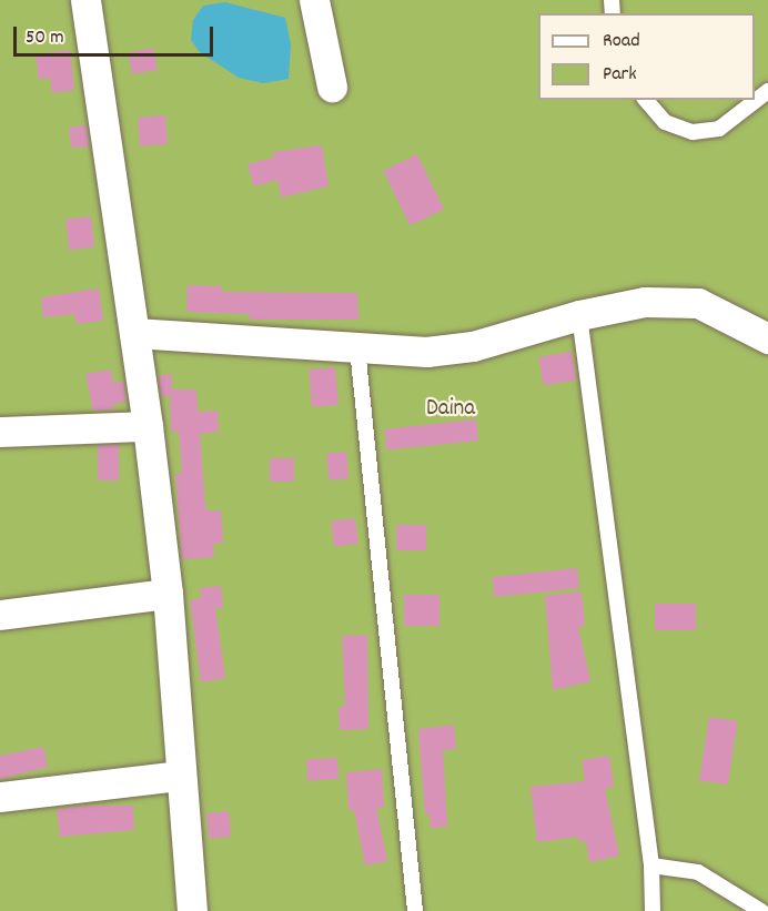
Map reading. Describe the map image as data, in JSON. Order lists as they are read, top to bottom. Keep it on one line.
{"parks":["Daina"],"legend":["Road","Park"],"scale_bar":"50 m"}
